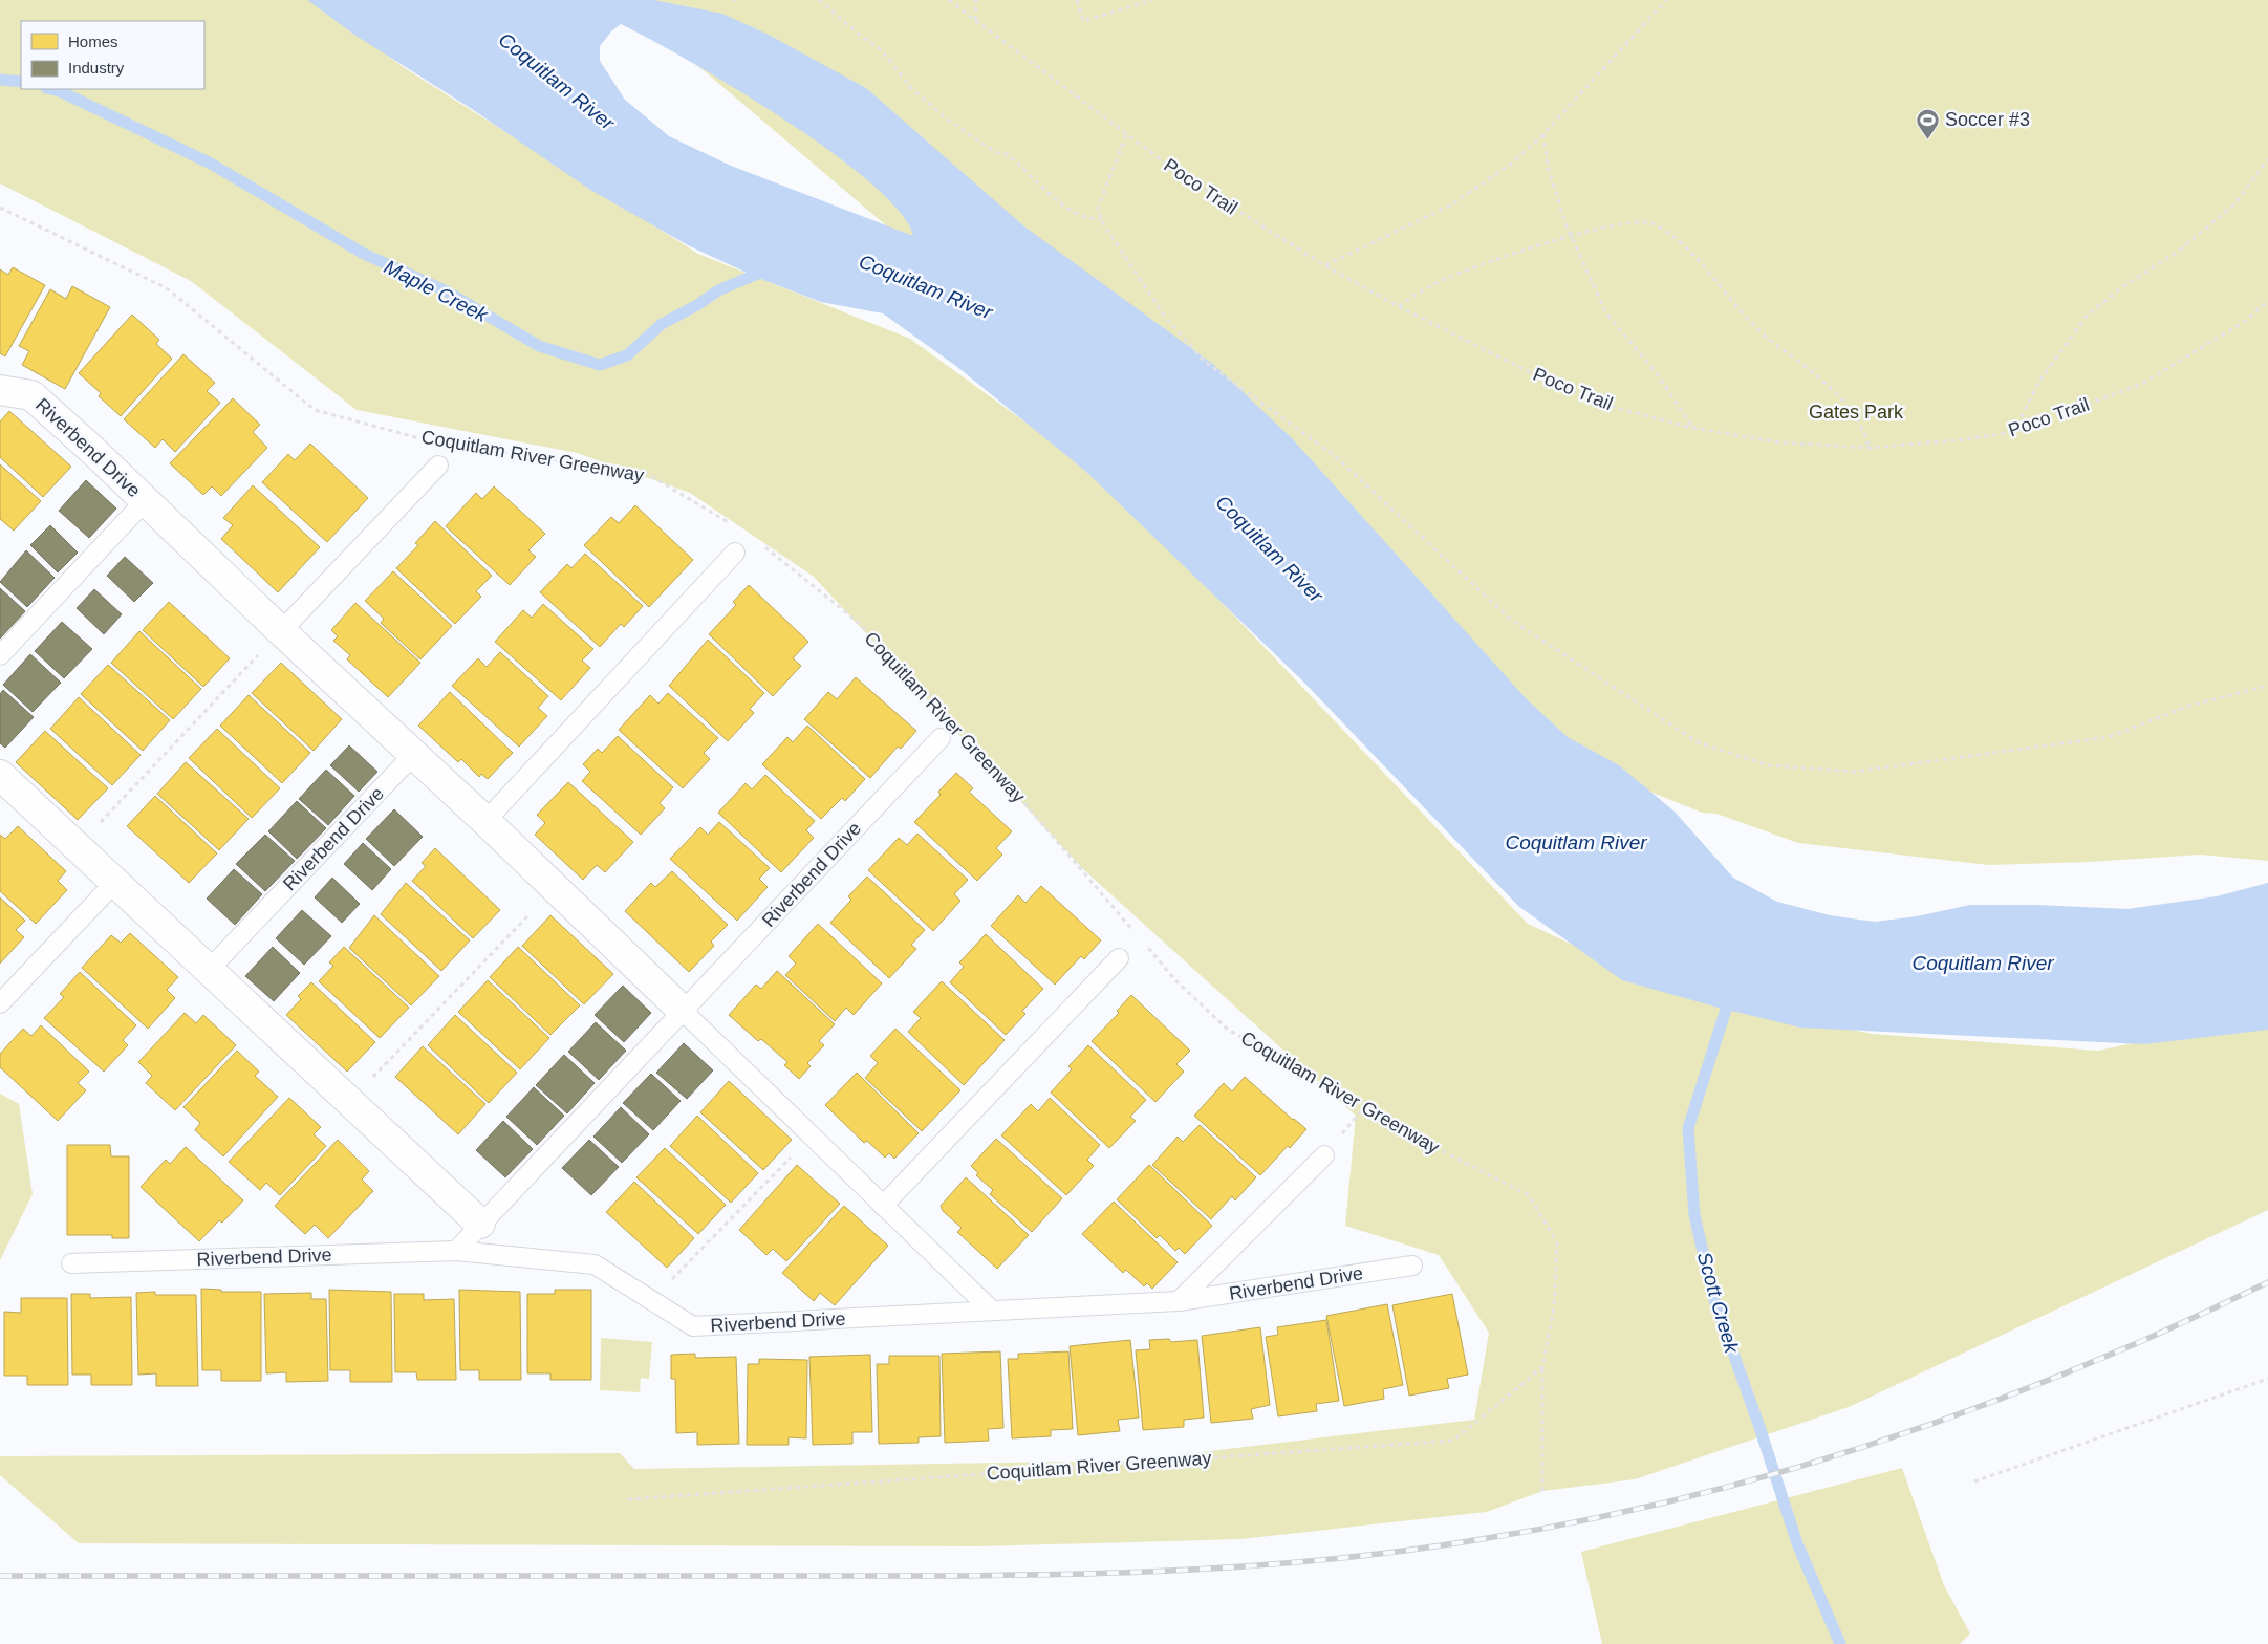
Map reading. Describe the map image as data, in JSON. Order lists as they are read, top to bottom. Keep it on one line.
{"streets":{"street":["Riverbend Drive"],"path":["Poco Trail","Coquitlam River Greenway"]},"water":["Coquitlam River","Maple Creek","Scott Creek"],"parks":["Gates Park"],"places":{"sports":["Soccer #3"]},"legend":["Homes","Industry"]}
